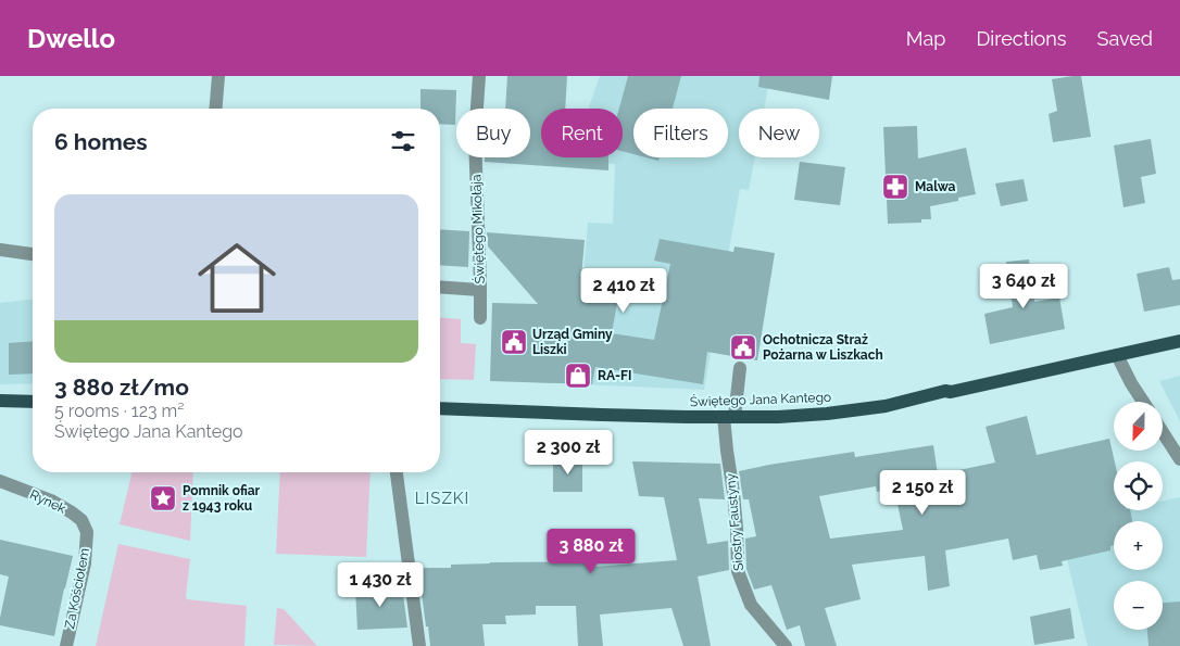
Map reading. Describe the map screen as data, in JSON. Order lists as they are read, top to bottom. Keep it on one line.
{"streets":{"main road":["Świętego Jana Kantego"],"street":["Świętego Mikołaja","Rynek","Siostry Faustyny","Za Kościołem"]},"crossings":[["Świętego Jana Kantego","Siostry Faustyny"],["Rynek","Za Kościołem"]],"districts":["LISZKI"],"places":{"pharmacy":["Malwa"],"public building":["Urząd Gminy Liszki","Ochotnicza Straż Pożarna w Liszkach"],"shop":["RA-FI"],"place":["Pomnik ofiar z 1943 roku"]},"north":"bottom","page":{"header":"Dwello","nav":["Map","Directions","Saved"],"chip":["Buy","Rent","Filters","New"],"heading":"6 homes","list":[{"name":"3 880 zł/mo","note":"5 rooms · 123 m² · Świętego Jana Kantego"}],"price":["3 640 zł","2 410 zł","2 300 zł","2 150 zł","3 880 zł","1 430 zł"],"map_buttons":["+","−"]}}
